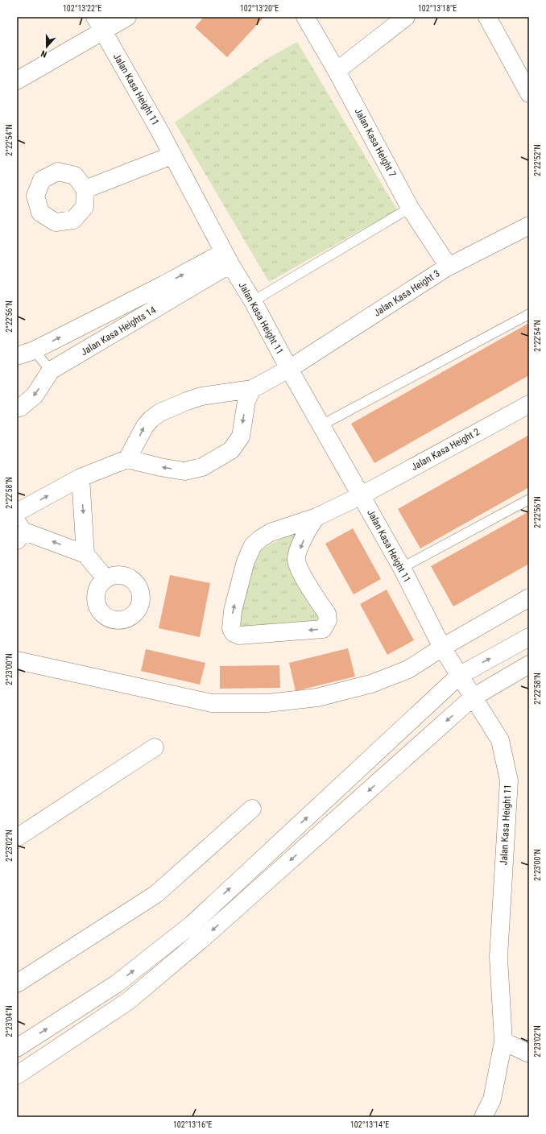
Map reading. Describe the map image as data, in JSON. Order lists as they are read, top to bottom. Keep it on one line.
{"streets":{"street":["Jalan Kasa Height 11","Jalan Kasa Height 7","Jalan Kasa Height 3","Jalan Kasa Heights 14","Jalan Kasa Height 2"]},"crossings":[["Jalan Kasa Height 11","Jalan Kasa Height 3"],["Jalan Kasa Height 11","Jalan Kasa Heights 14"],["Jalan Kasa Height 11","Jalan Kasa Height 2"],["Jalan Kasa Height 7","Jalan Kasa Height 3"]],"north":"bottom","coordinates":["102°13'22\"E","102°13'20\"E","102°13'18\"E","2°22'54\"N","2°22'52\"N","2°22'56\"N","2°22'58\"N","2°23'00\"N","2°23'02\"N","2°23'04\"N","102°13'16\"E","102°13'14\"E"]}
